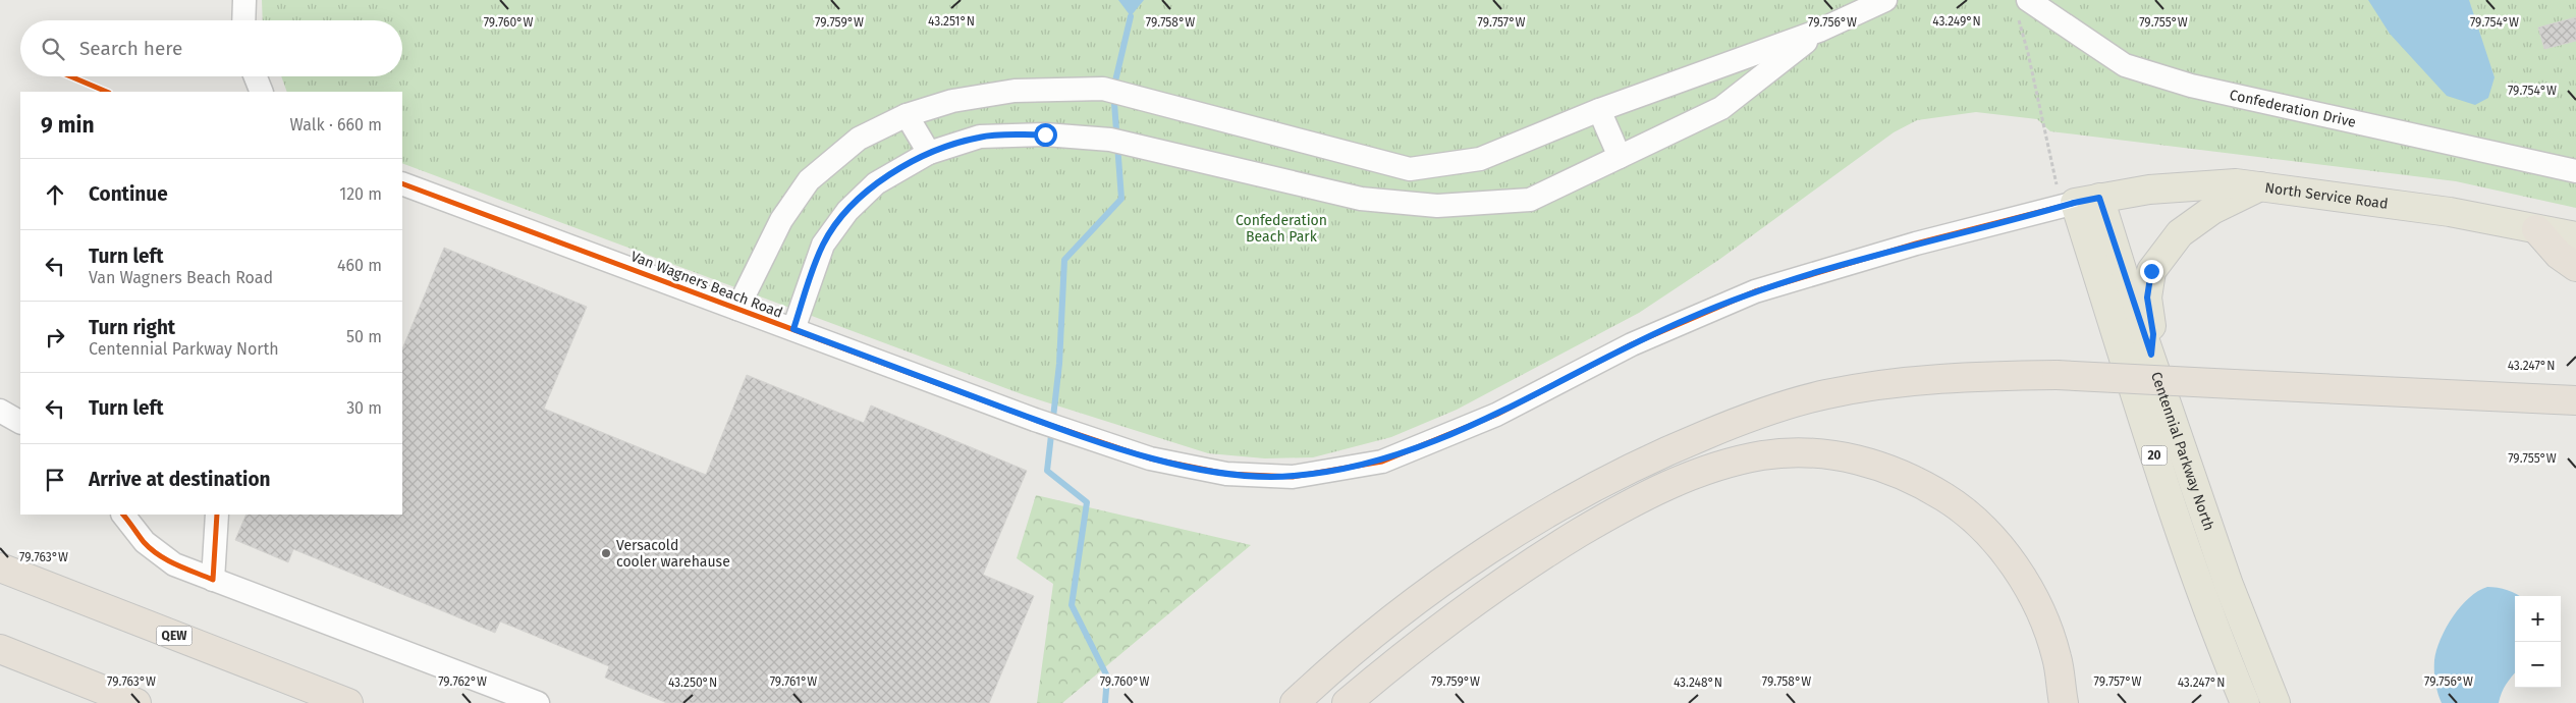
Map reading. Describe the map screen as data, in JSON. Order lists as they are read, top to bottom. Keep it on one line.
{"streets":{"highway":["QEW"],"main road":["North Service Road","Centennial Parkway North","20"],"street":["Confederation Drive","Van Wagners Beach Road"]},"crossings":[["North Service Road","Van Wagners Beach Road"],["North Service Road","Centennial Parkway North"],["Van Wagners Beach Road","Centennial Parkway North"]],"parks":["Confederation Beach Park"],"places":["Versacold cooler warehause"],"page":{"search":"Search here","heading":["9 min","Walk · 660 m"],"list":[["Continue","120 m"],["Turn left","Van Wagners Beach Road","460 m"],["Turn right","Centennial Parkway North","50 m"],["Turn left","30 m"],"Arrive at destination"],"map_buttons":["+","−"]},"coordinates":["43.249°N","43.251°N","79.760°W","79.759°W","79.758°W","79.757°W","79.756°W","79.755°W","79.754°W","43.247°N","79.763°W","79.762°W","79.761°W","43.250°N","43.248°N"]}
